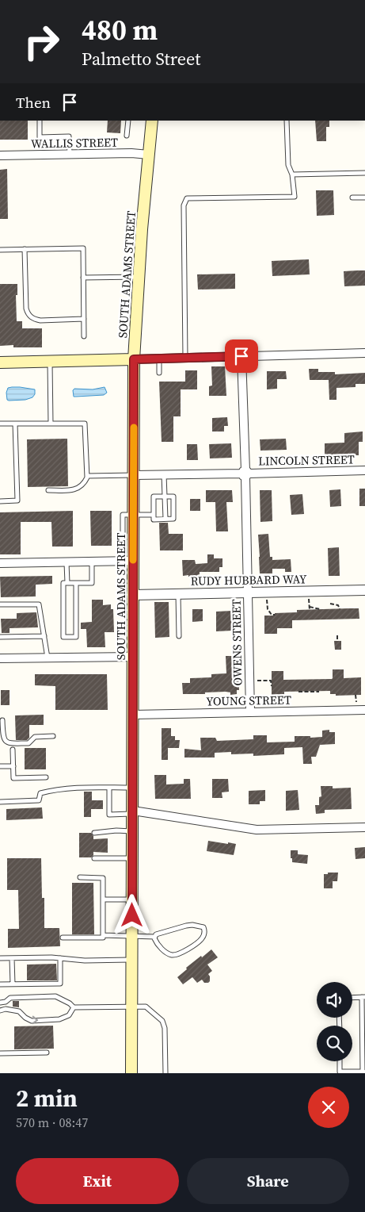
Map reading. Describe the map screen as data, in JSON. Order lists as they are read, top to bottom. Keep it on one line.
{"streets":{"main road":["SOUTH ADAMS STREET"],"street":["WALLIS STREET","LINCOLN STREET","RUDY HUBBARD WAY","OWENS STREET","YOUNG STREET"]},"crossings":[["WALLIS STREET","SOUTH ADAMS STREET"],["SOUTH ADAMS STREET","LINCOLN STREET"],["SOUTH ADAMS STREET","RUDY HUBBARD WAY"],["SOUTH ADAMS STREET","YOUNG STREET"],["LINCOLN STREET","OWENS STREET"],["RUDY HUBBARD WAY","OWENS STREET"],["OWENS STREET","YOUNG STREET"]],"page":{"turn":["480 m","Palmetto Street"],"then":"Then","heading":["2 min","570 m · 08:47"],"buttons":["Exit","Share"]}}
